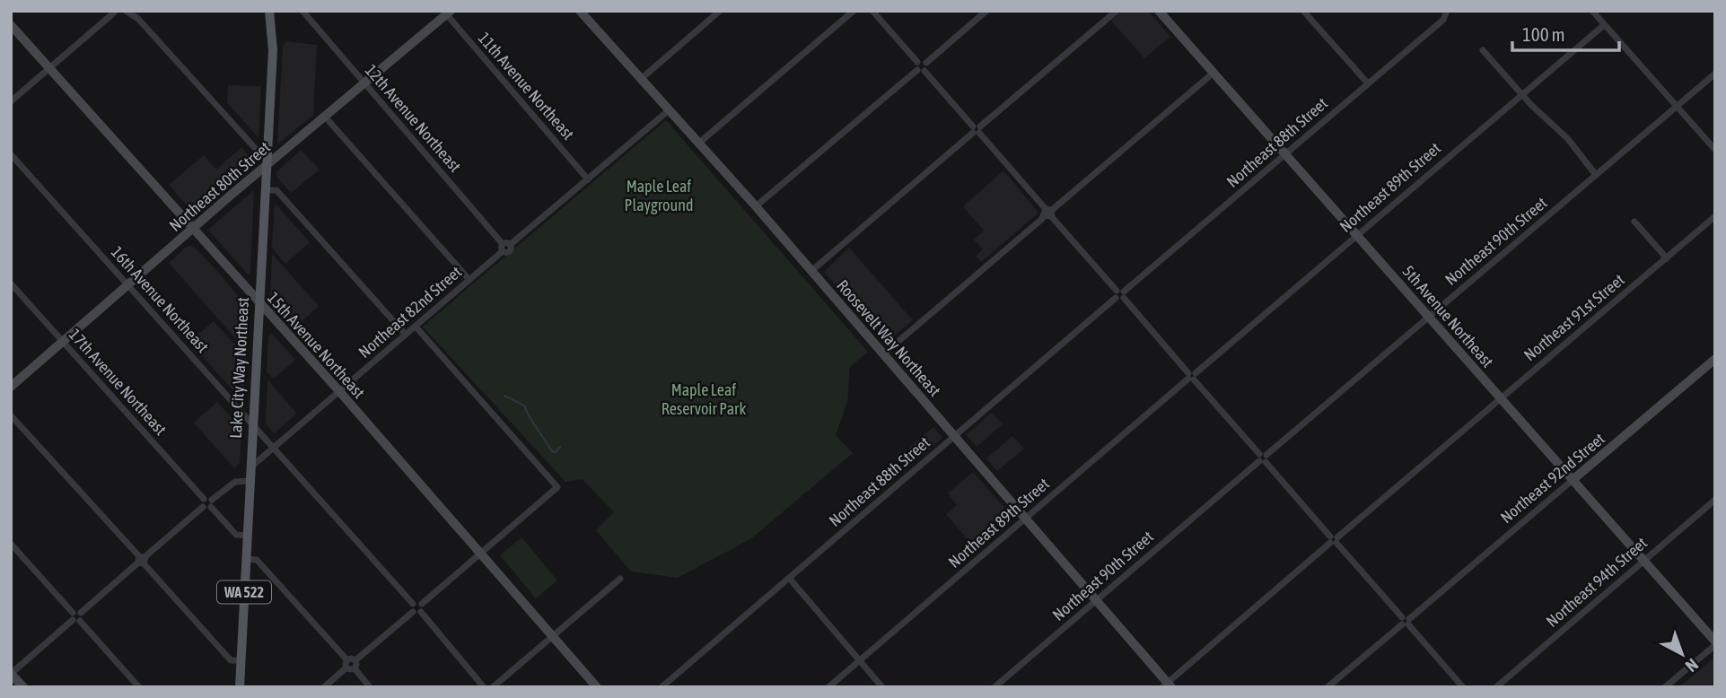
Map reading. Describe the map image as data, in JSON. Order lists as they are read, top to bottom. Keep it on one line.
{"streets":{"main road":["Northeast 80th Street","5th Avenue Northeast","Roosevelt Way Northeast","15th Avenue Northeast","Lake City Way Northeast","Northeast 92nd Street","WA 522"],"street":["11th Avenue Northeast","12th Avenue Northeast","Northeast 88th Street","Northeast 89th Street","Northeast 90th Street","16th Avenue Northeast","Northeast 82nd Street","Northeast 91st Street","17th Avenue Northeast","Northeast 94th Street"]},"crossings":[["11th Avenue Northeast","Northeast 80th Street"],["11th Avenue Northeast","Northeast 82nd Street"],["12th Avenue Northeast","Northeast 80th Street"],["12th Avenue Northeast","Northeast 82nd Street"],["Northeast 88th Street","5th Avenue Northeast"],["Northeast 88th Street","Roosevelt Way Northeast"],["Northeast 80th Street","16th Avenue Northeast"],["Northeast 80th Street","15th Avenue Northeast"],["Northeast 80th Street","Lake City Way Northeast"],["Northeast 80th Street","17th Avenue Northeast"],["Northeast 89th Street","5th Avenue Northeast"],["Northeast 89th Street","Roosevelt Way Northeast"],["Northeast 90th Street","5th Avenue Northeast"],["Northeast 90th Street","Roosevelt Way Northeast"],["16th Avenue Northeast","Northeast 82nd Street"],["16th Avenue Northeast","Lake City Way Northeast"],["Northeast 82nd Street","Roosevelt Way Northeast"],["Northeast 82nd Street","15th Avenue Northeast"],["Northeast 82nd Street","Lake City Way Northeast"],["5th Avenue Northeast","Northeast 91st Street"],["5th Avenue Northeast","Northeast 92nd Street"],["5th Avenue Northeast","Northeast 94th Street"],["Northeast 91st Street","Roosevelt Way Northeast"],["15th Avenue Northeast","Lake City Way Northeast"],["Lake City Way Northeast","17th Avenue Northeast"]],"parks":["Maple Leaf Playground","Maple Leaf Reservoir Park"],"scale_bar":"100 m","north":"bottom right"}
